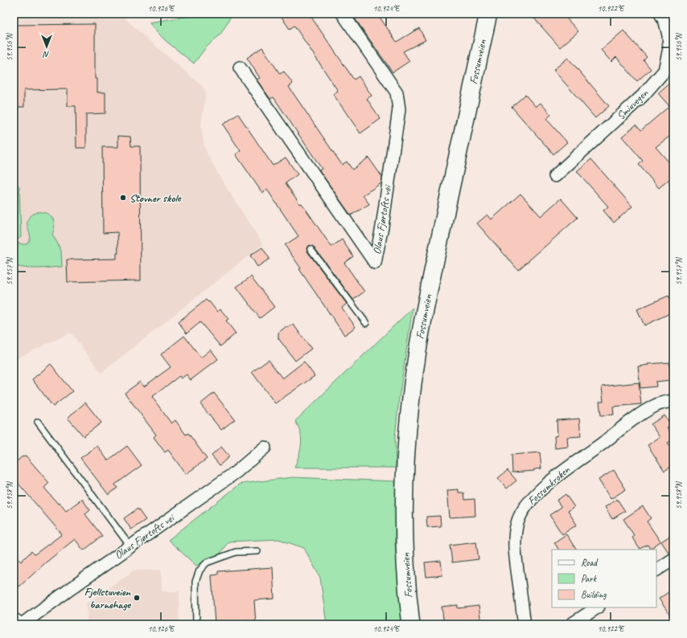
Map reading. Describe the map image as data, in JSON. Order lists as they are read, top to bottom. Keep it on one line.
{"streets":{"street":["Fossumveien","Smiuvegen","Olaus Fjørtofts vei","Fossumkroken"]},"places":["Stovner skole","Fjellstuveien barnehage"],"legend":["Road","Park","Building"],"north":"bottom","coordinates":["10.926°E","10.924°E","10.922°E","59.956°N","59.957°N","59.958°N"]}
